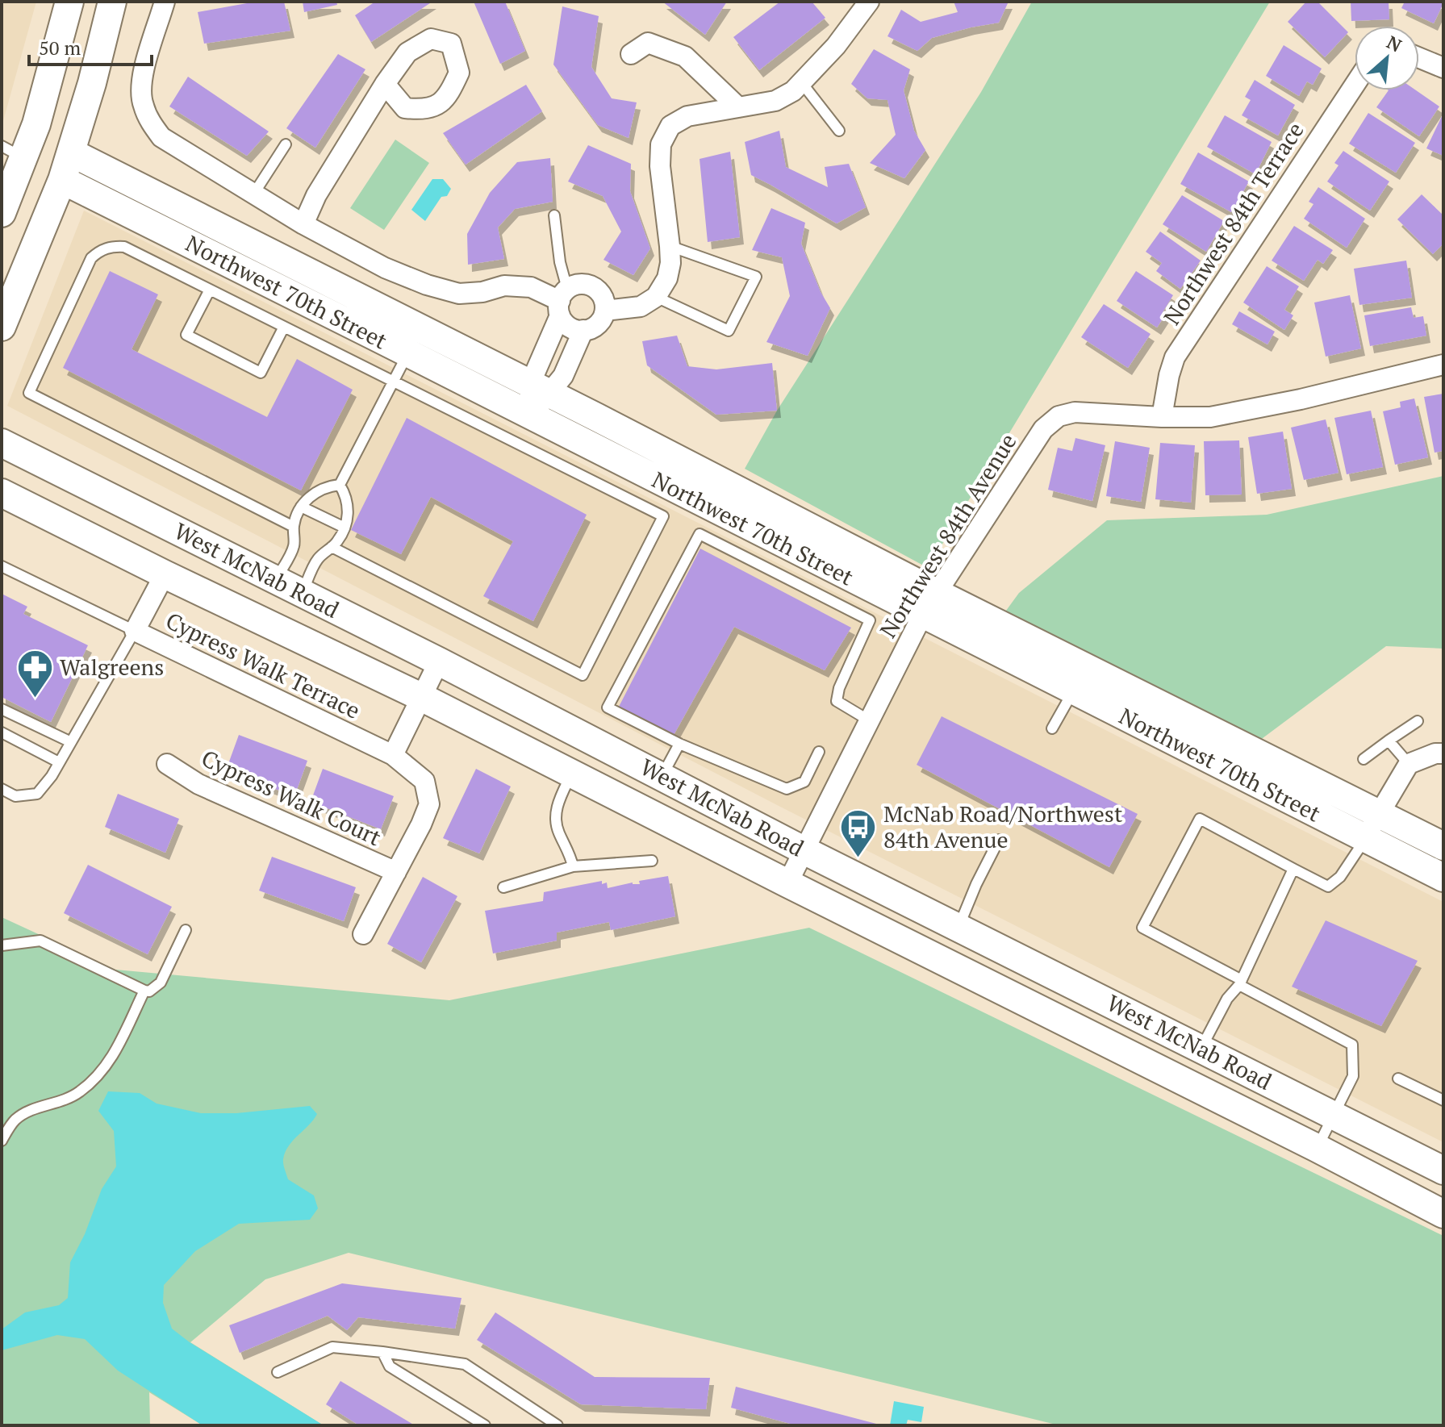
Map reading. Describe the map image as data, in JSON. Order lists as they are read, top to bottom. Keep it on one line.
{"streets":{"main road":["Northwest 70th Street","West McNab Road"],"street":["Northwest 84th Terrace","Northwest 84th Avenue","Cypress Walk Terrace","Cypress Walk Court"]},"crossings":[["Northwest 84th Terrace","Northwest 84th Avenue"],["Northwest 70th Street","Northwest 84th Avenue"],["Northwest 84th Avenue","West McNab Road"],["West McNab Road","Cypress Walk Terrace"],["Cypress Walk Terrace","Cypress Walk Court"]],"places":{"pharmacy":["Walgreens"],"bus stop":["McNab Road/Northwest 84th Avenue"]},"scale_bar":"50 m","north":"top right"}
